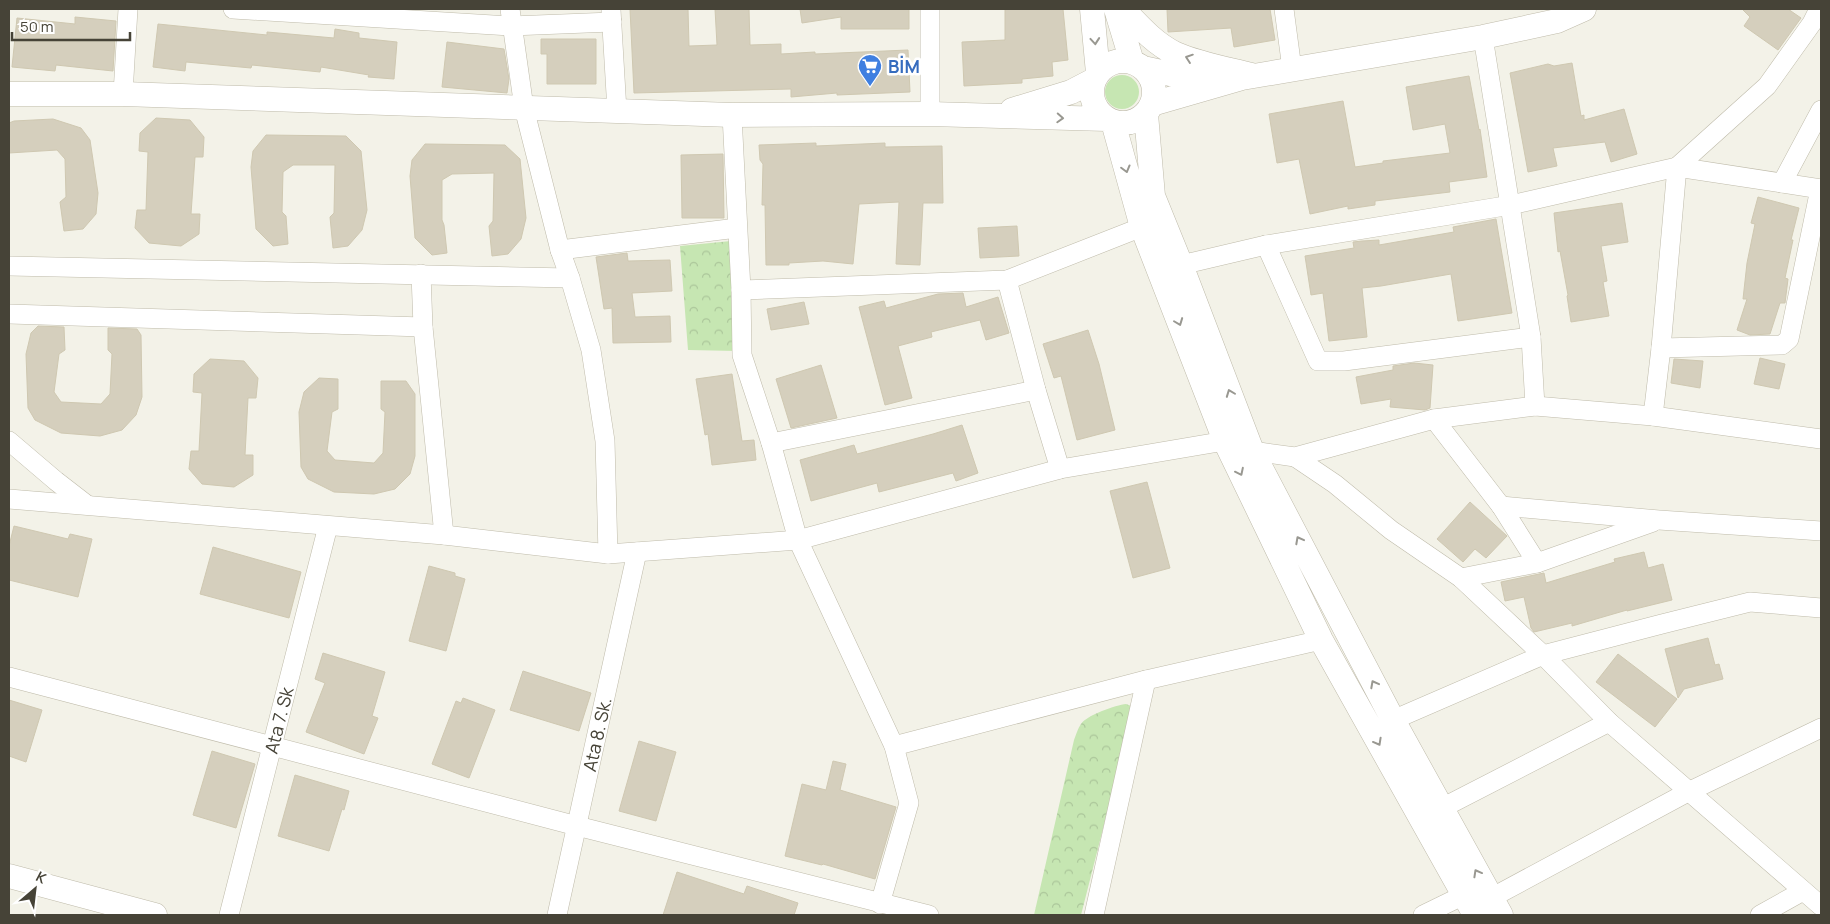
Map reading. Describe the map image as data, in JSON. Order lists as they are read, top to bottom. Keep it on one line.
{"streets":{"street":["Ata 7. Sk","Ata 8. Sk."]},"places":{"supermarket":["BİM"]},"scale_bar":"50 m","north":"top right"}
